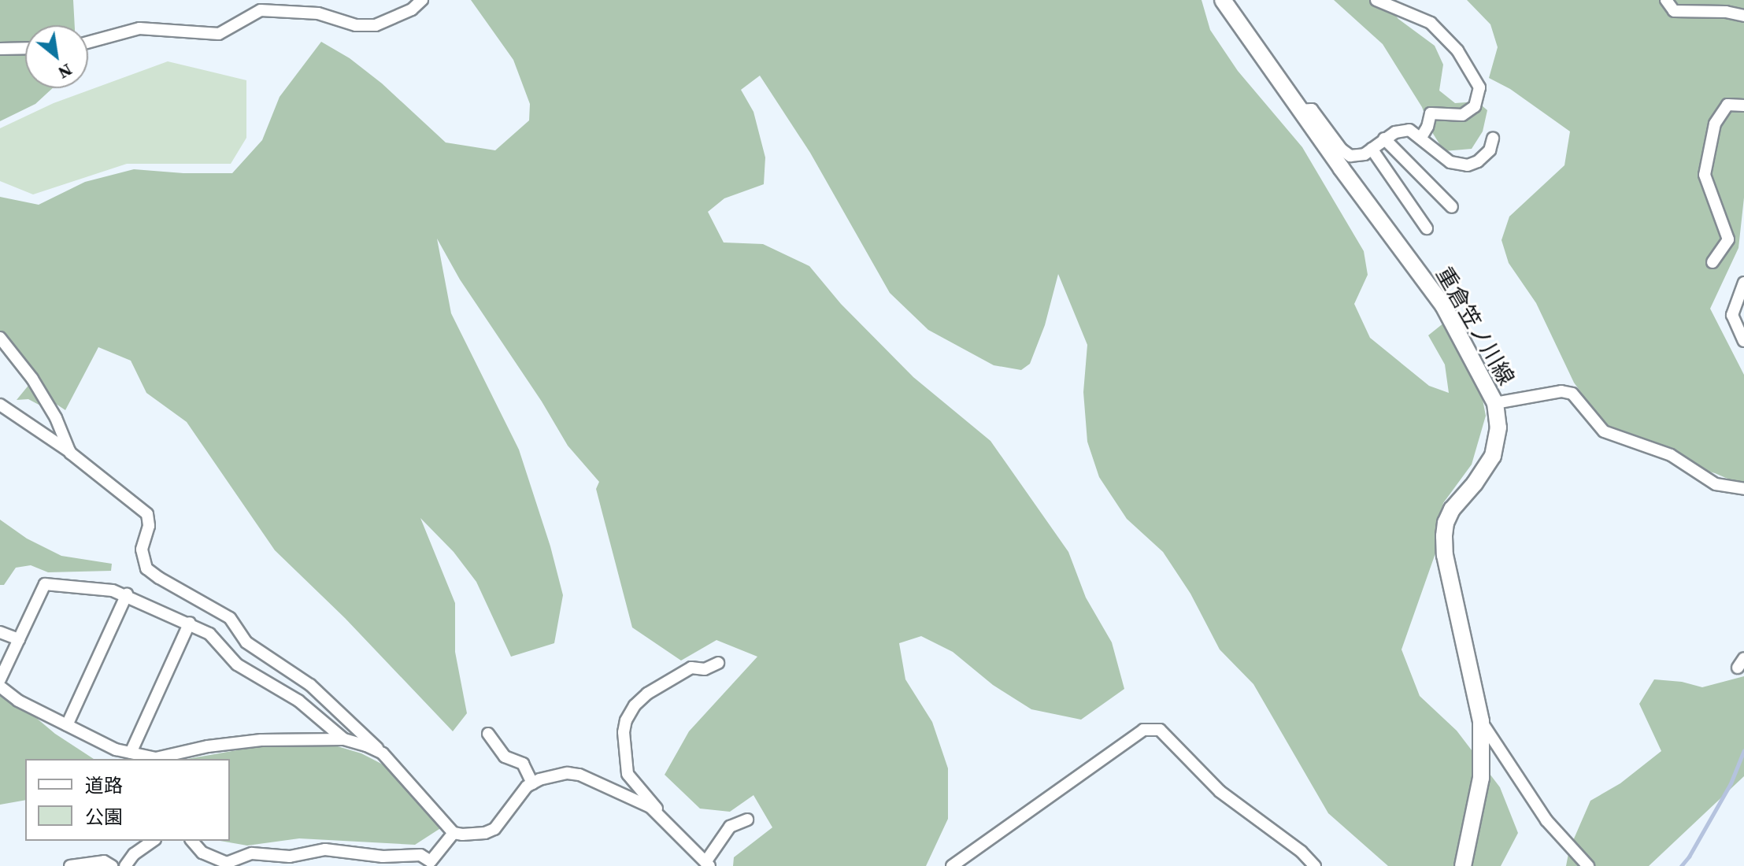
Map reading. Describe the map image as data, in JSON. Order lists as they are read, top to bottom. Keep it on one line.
{"streets":{"main road":["重倉笠ノ川線"]},"legend":["道路","公園"],"north":"bottom right"}
